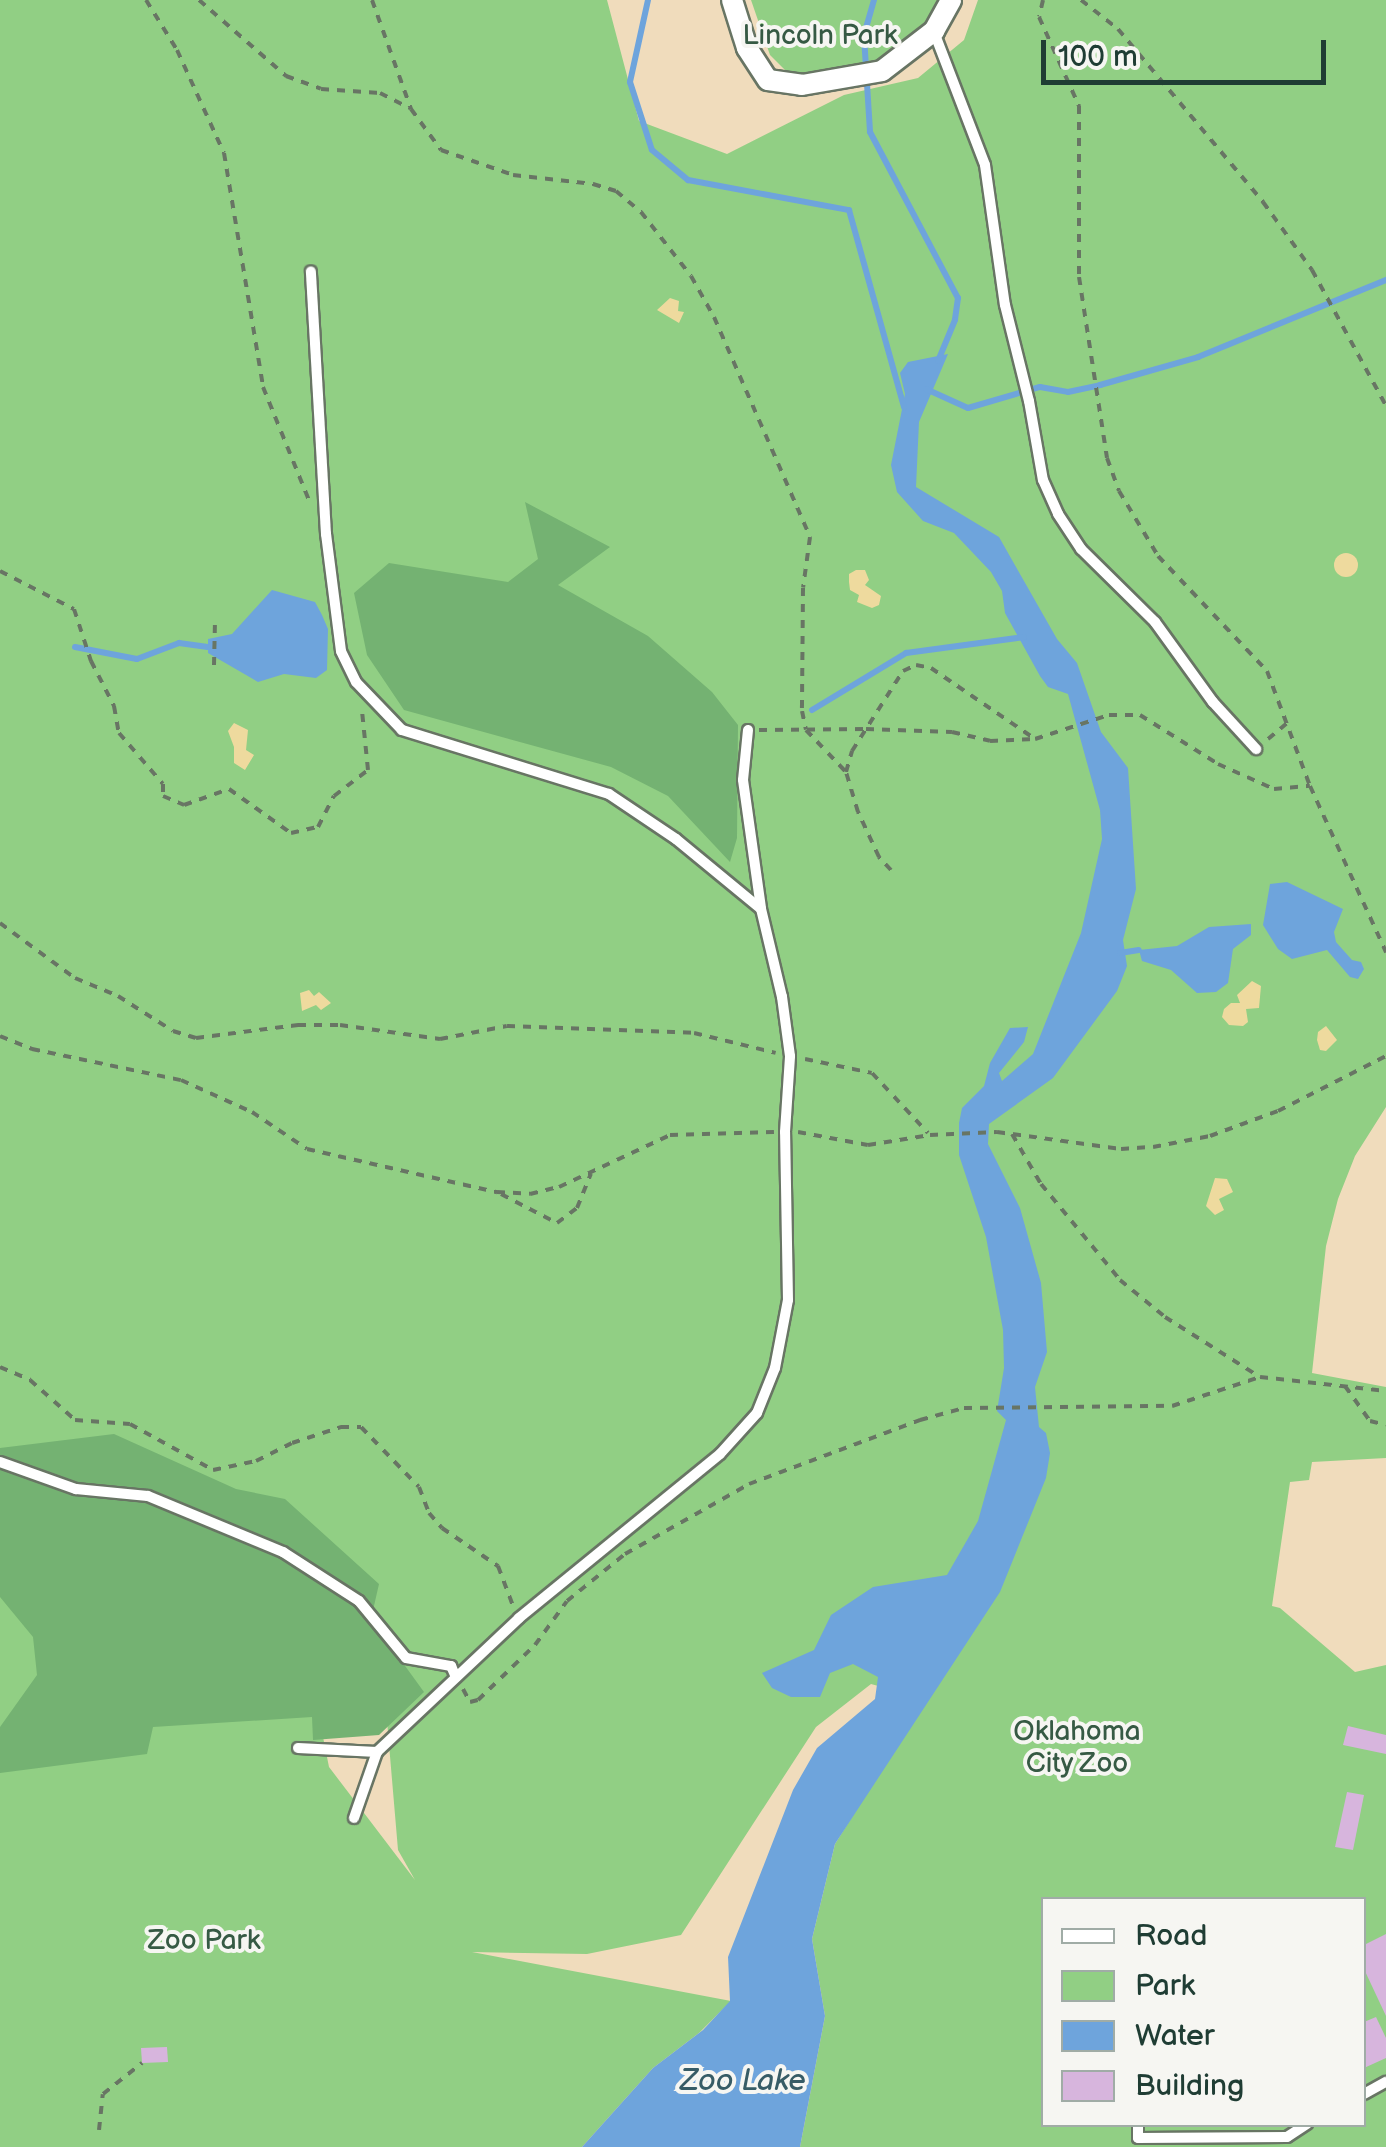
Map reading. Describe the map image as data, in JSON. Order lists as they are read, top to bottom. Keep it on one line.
{"water":["Zoo Lake"],"parks":["Lincoln Park","Oklahoma City Zoo","Zoo Park"],"legend":["Road","Park","Water","Building"],"scale_bar":"100 m"}
